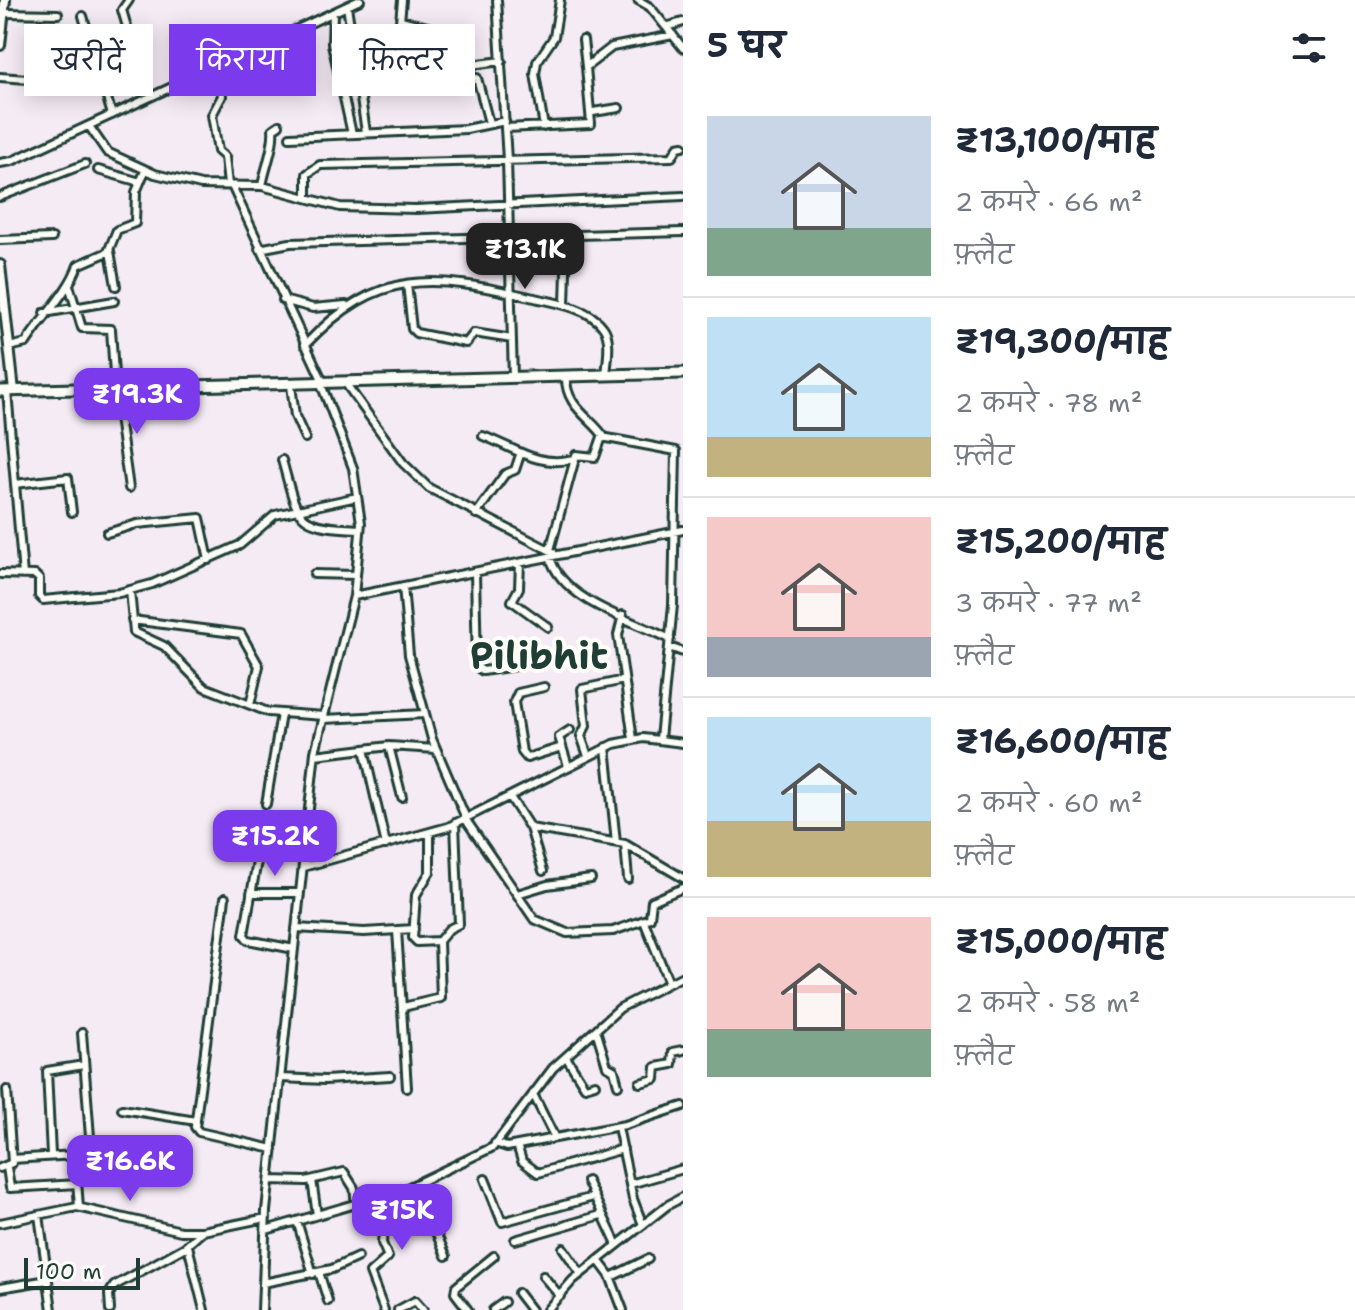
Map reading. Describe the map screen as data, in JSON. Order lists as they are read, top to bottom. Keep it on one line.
{"districts":["Pilibhit"],"scale_bar":"100 m","page":{"heading":"5 घर","chip":["खरीदें","किराया","फ़िल्टर"],"list":[{"name":"₹13,100/माह","note":"2 कमरे · 66 m² · फ़्लैट"},{"name":"₹19,300/माह","note":"2 कमरे · 78 m² · फ़्लैट"},{"name":"₹15,200/माह","note":"3 कमरे · 77 m² · फ़्लैट"},{"name":"₹16,600/माह","note":"2 कमरे · 60 m² · फ़्लैट"},{"name":"₹15,000/माह","note":"2 कमरे · 58 m² · फ़्लैट"}],"price":["₹13.1K","₹19.3K","₹15.2K","₹16.6K","₹15K"],"scale":"100 m"}}
